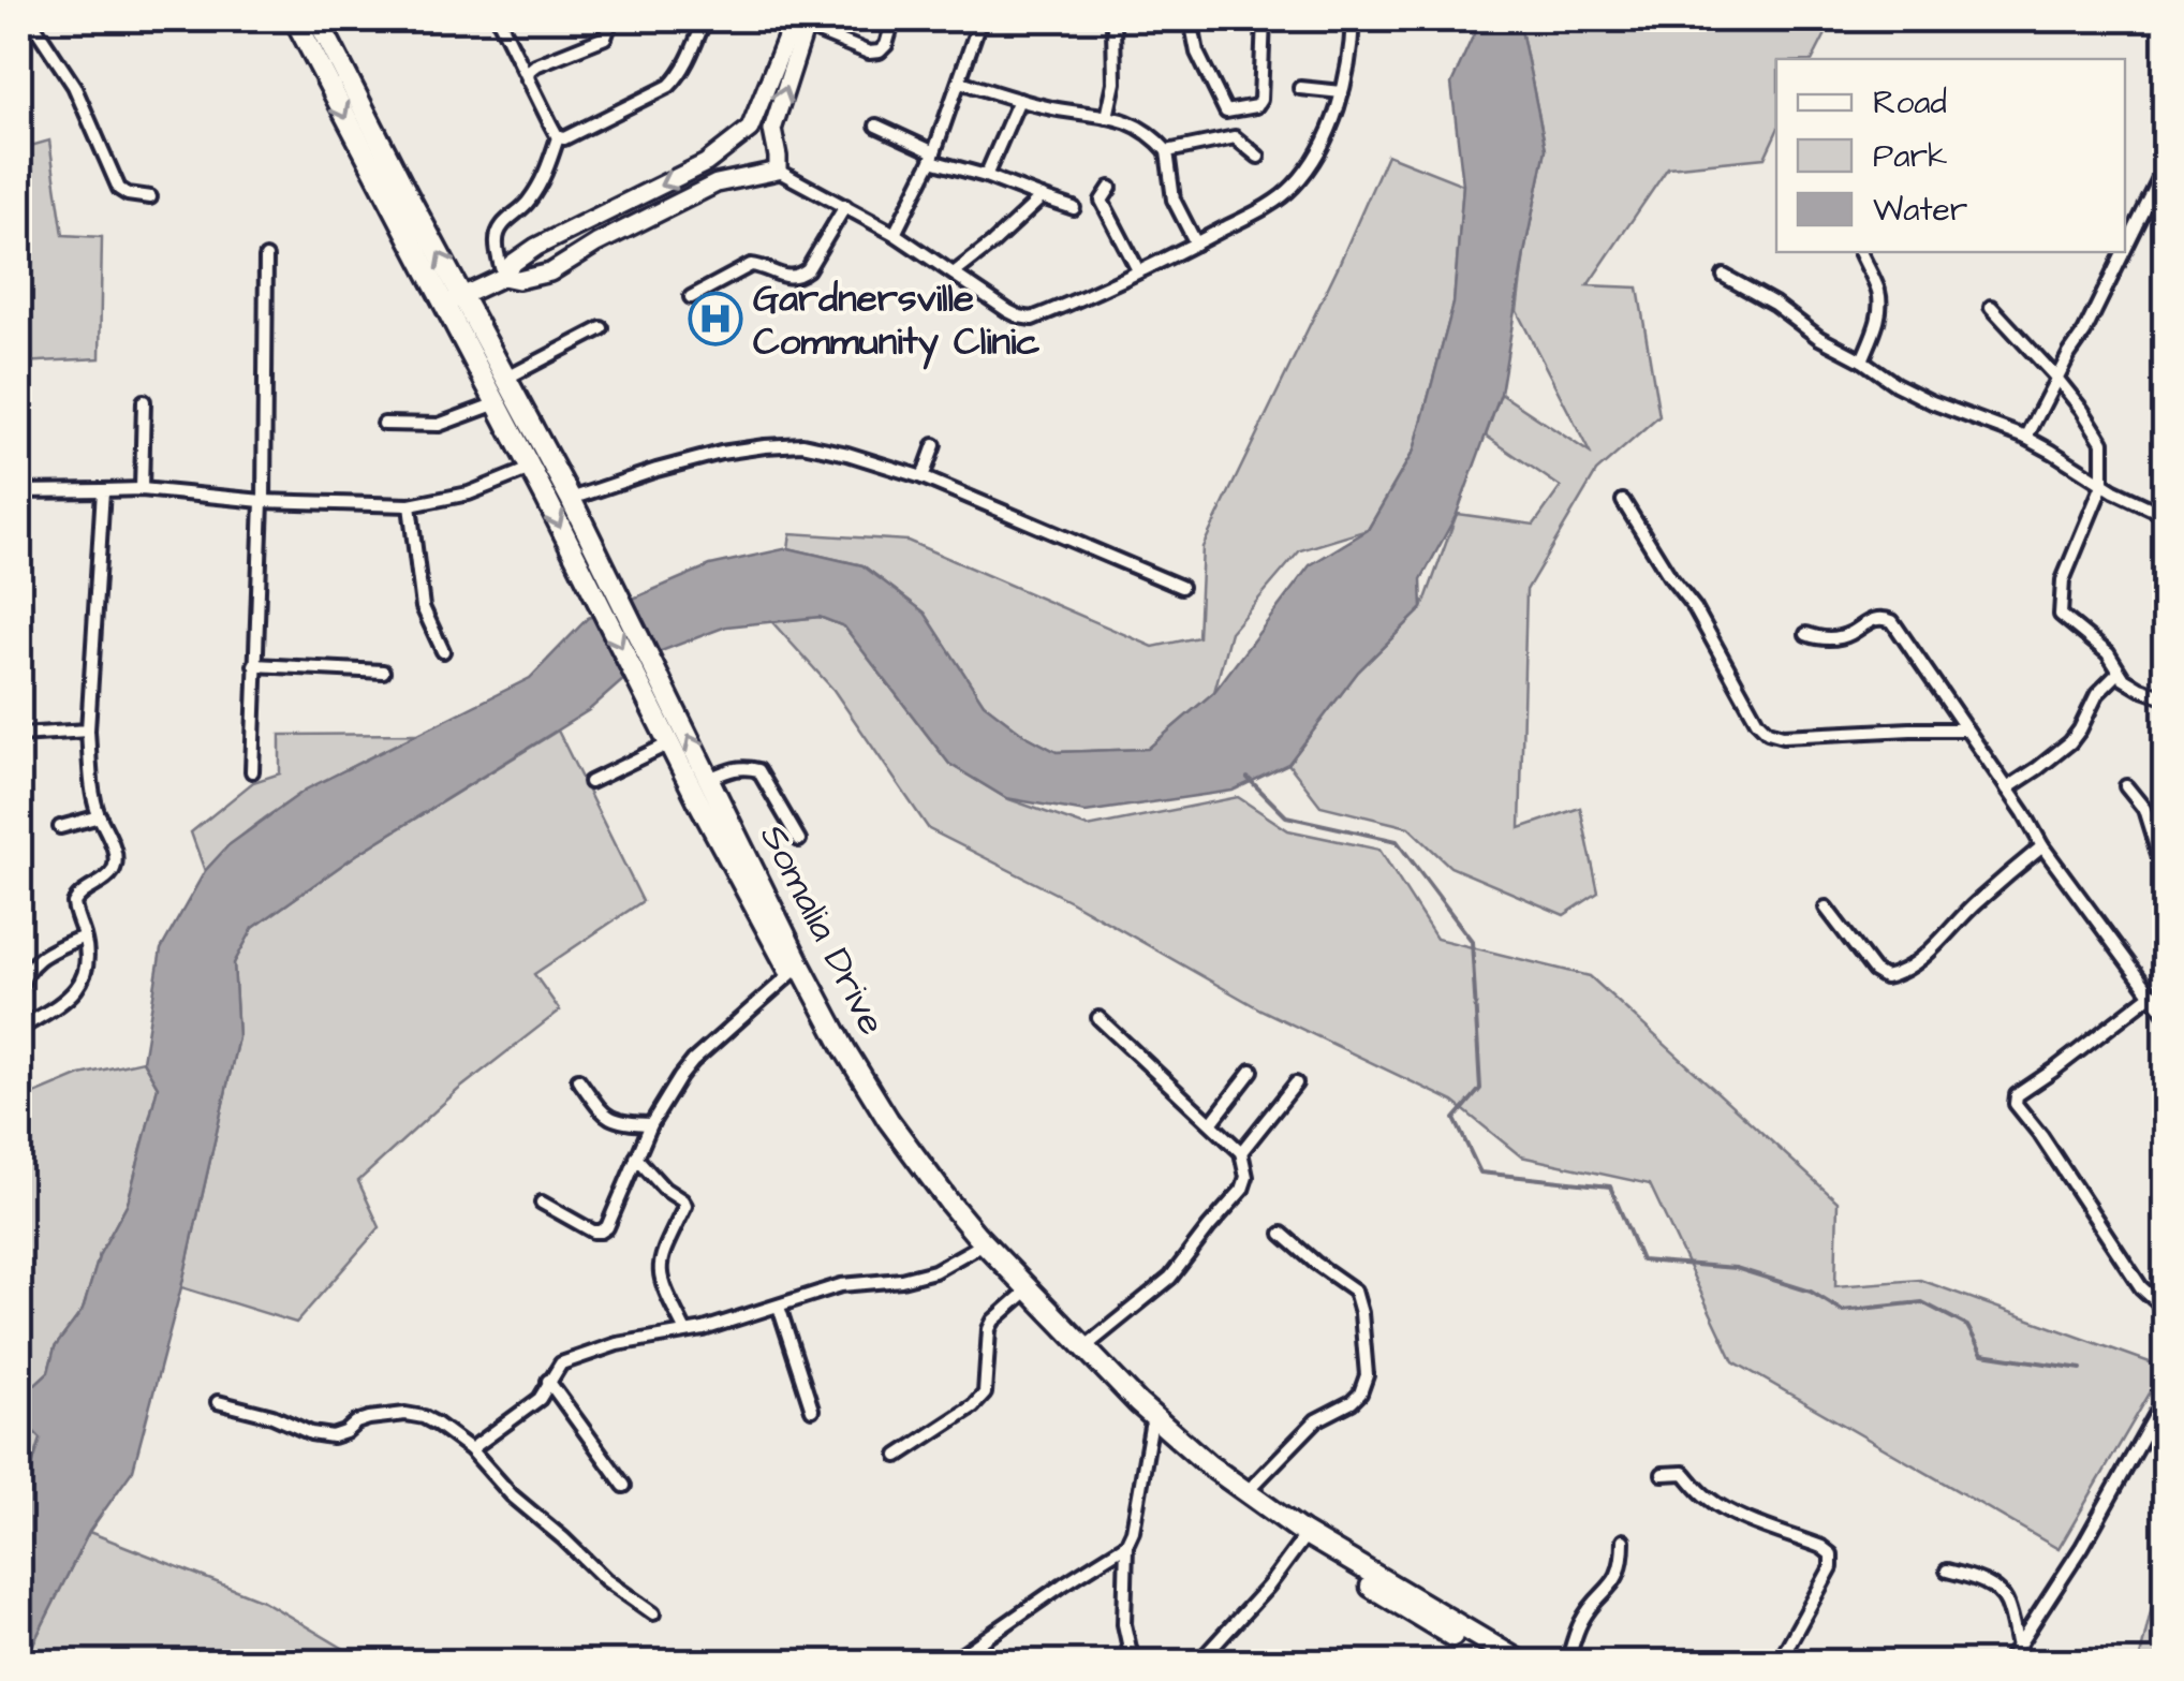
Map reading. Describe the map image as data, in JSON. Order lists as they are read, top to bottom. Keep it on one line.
{"streets":{"main road":["Somalia Drive"]},"places":{"hospital":["Gardnersville Community Clinic"]},"legend":["Road","Park","Water"]}
